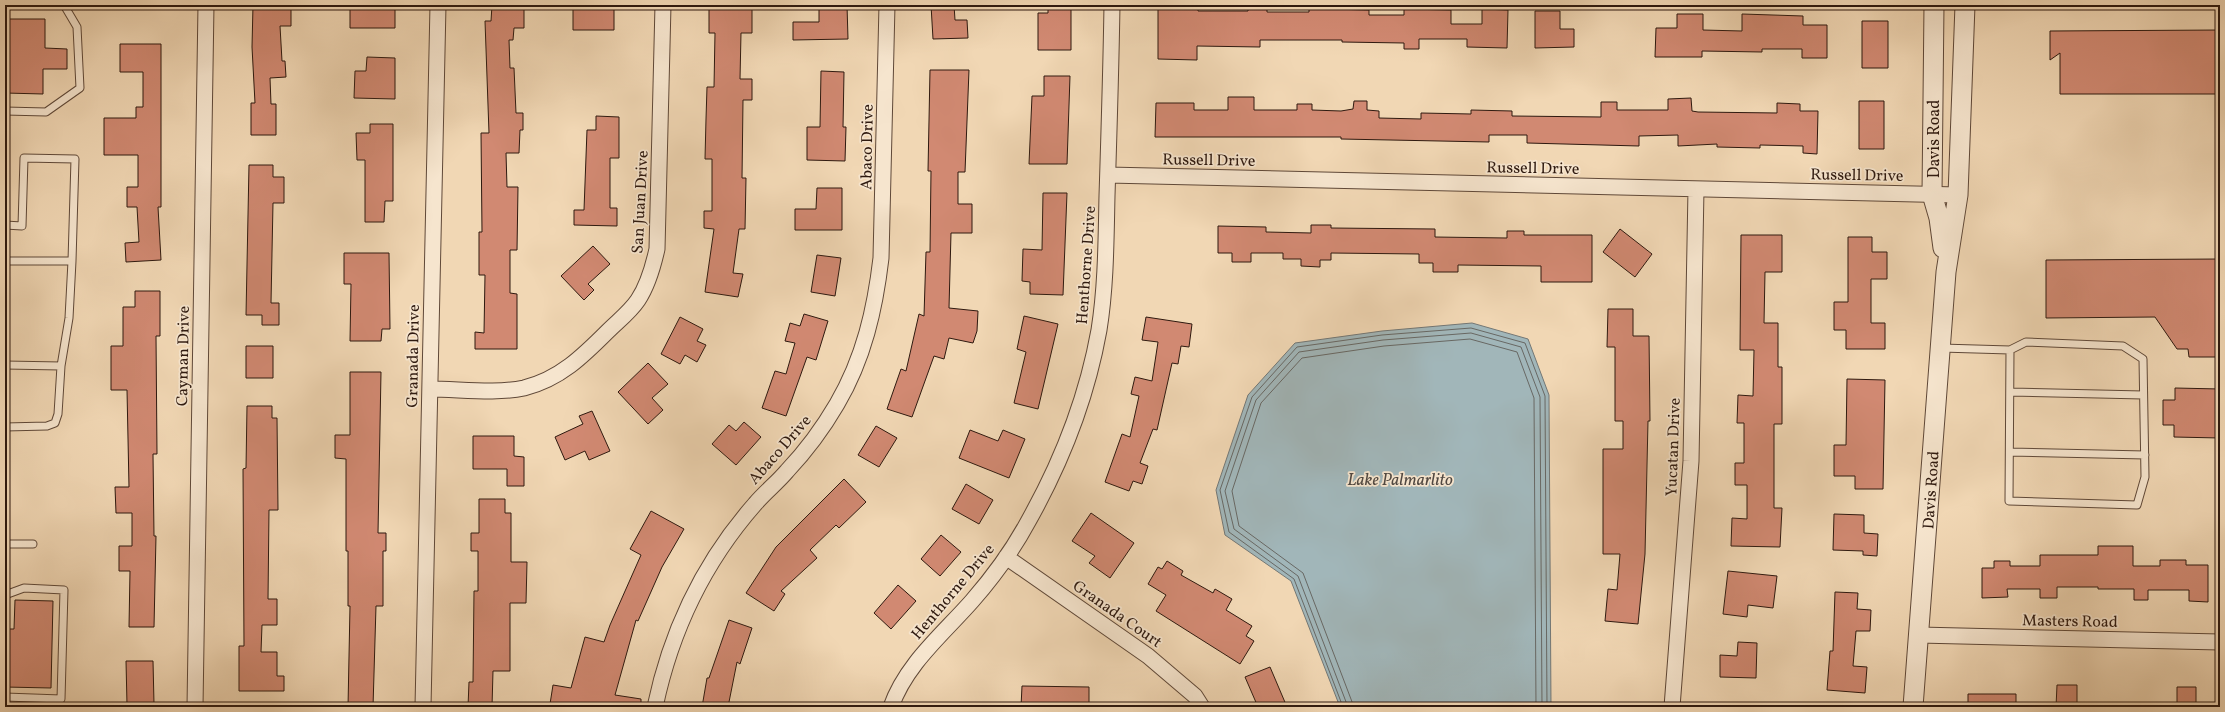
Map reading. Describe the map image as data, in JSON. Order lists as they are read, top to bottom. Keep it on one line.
{"streets":{"street":["Davis Road","Abaco Drive","Russell Drive","San Juan Drive","Henthorne Drive","Cayman Drive","Granada Drive","Yucatan Drive","Granada Court","Masters Road"]},"crossings":[["Davis Road","Russell Drive"],["Davis Road","Masters Road"],["Russell Drive","Henthorne Drive"],["Russell Drive","Yucatan Drive"],["San Juan Drive","Granada Drive"],["Henthorne Drive","Granada Court"]],"water":["Lake Palmarlito"]}
